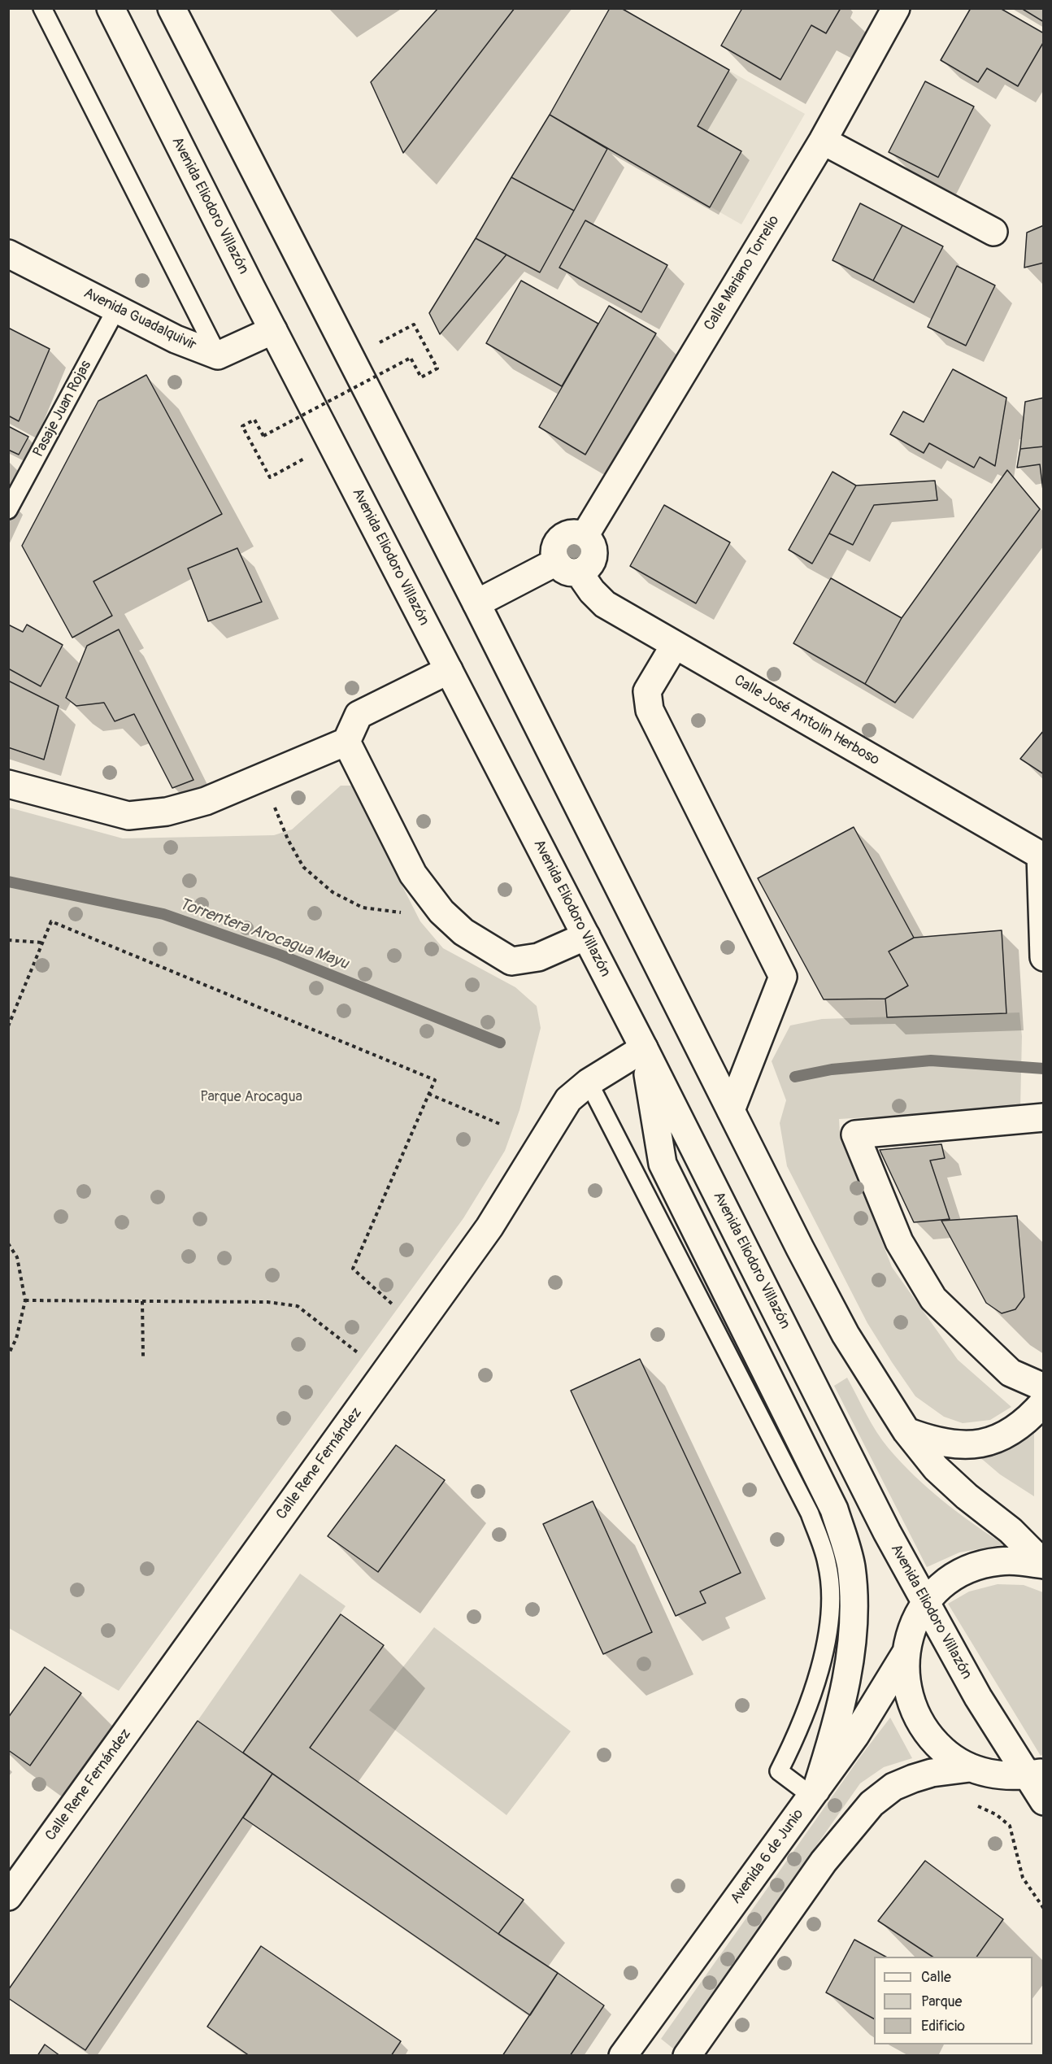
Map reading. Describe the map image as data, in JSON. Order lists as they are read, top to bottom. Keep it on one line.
{"streets":{"main road":["Avenida Eliodoro Villazón","Calle Mariano Torrelio","Avenida Guadalquivir","Calle José Antolin Herboso","Calle Rene Fernández","Avenida 6 de Junio"],"lane":["Pasaje Juan Rojas"]},"crossings":[["Avenida Eliodoro Villazón","Calle Rene Fernández"],["Calle Mariano Torrelio","Calle José Antolin Herboso"],["Avenida Guadalquivir","Pasaje Juan Rojas"]],"water":["Torrentera Arocagua Mayu"],"parks":["Parque Arocagua"],"legend":["Calle","Parque","Edificio"]}
